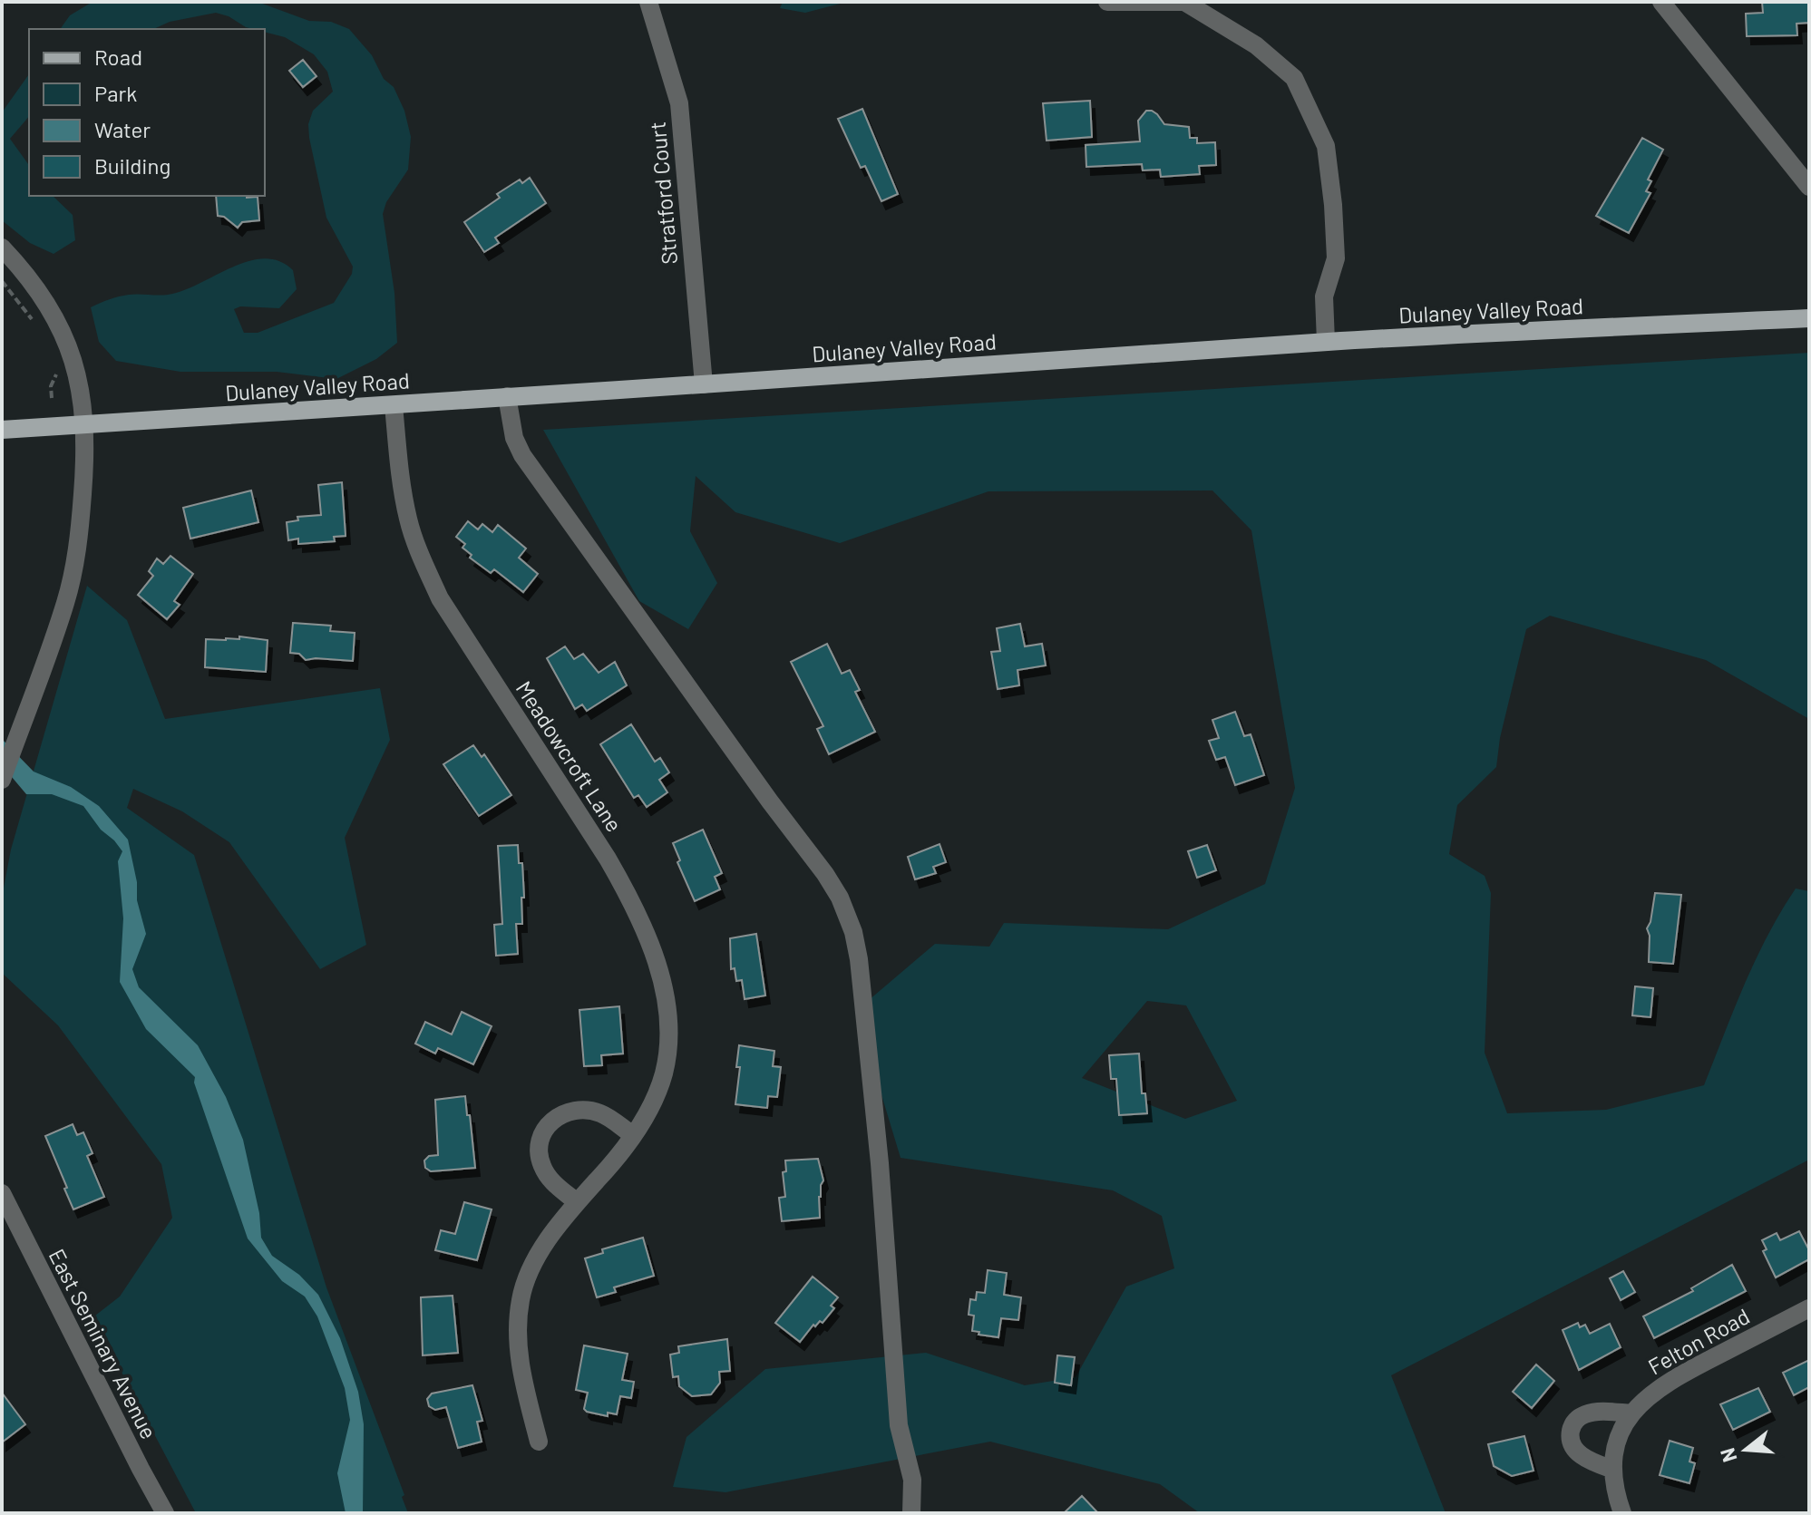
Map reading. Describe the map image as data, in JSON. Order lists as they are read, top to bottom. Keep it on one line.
{"streets":{"main road":["Dulaney Valley Road"],"street":["Stratford Court","Meadowcroft Lane","Felton Road","East Seminary Avenue"]},"crossings":[["Stratford Court","Dulaney Valley Road"],["Dulaney Valley Road","Meadowcroft Lane"]],"legend":["Road","Park","Water","Building"],"north":"left"}
